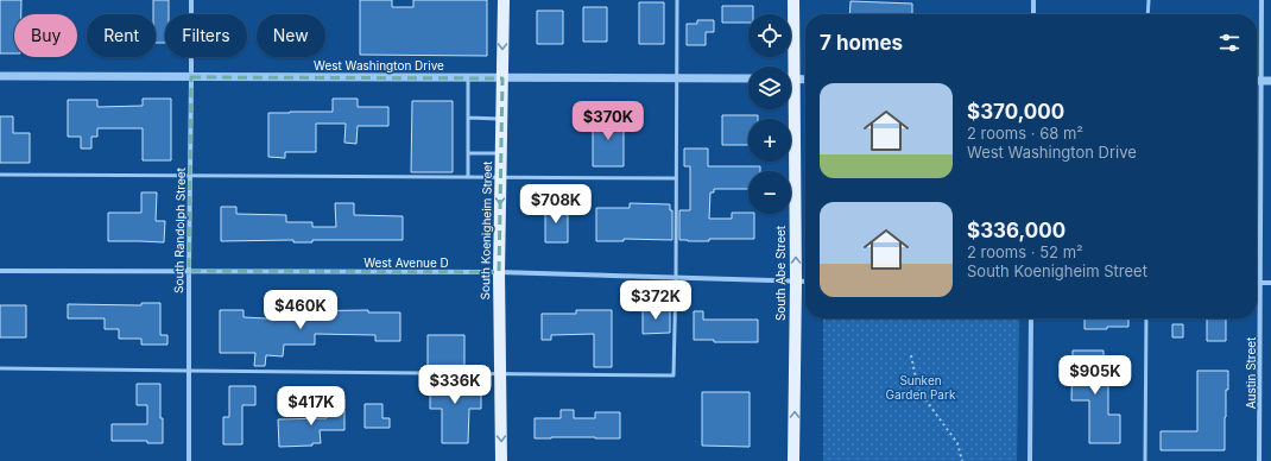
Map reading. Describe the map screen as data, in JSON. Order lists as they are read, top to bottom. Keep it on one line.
{"streets":{"main road":["South Koenigheim Street","South Abe Street"],"street":["West Washington Drive","South Randolph Street","West Avenue D","Austin Street"]},"crossings":[["West Washington Drive","South Randolph Street"],["West Washington Drive","South Koenigheim Street"],["South Randolph Street","West Avenue D"],["South Koenigheim Street","West Avenue D"],["West Avenue D","South Abe Street"]],"one_way":["South Koenigheim Street","South Abe Street"],"parks":["Sunken Garden Park"],"page":{"map_buttons":["+","−"],"chip":["Buy","Rent","Filters","New"],"heading":"7 homes","list":[{"name":"$370,000","note":"2 rooms · 68 m² · West Washington Drive"},{"name":"$336,000","note":"2 rooms · 52 m² · South Koenigheim Street"}],"price":["$370K","$708K","$372K","$460K","$905K","$336K","$417K"]}}
